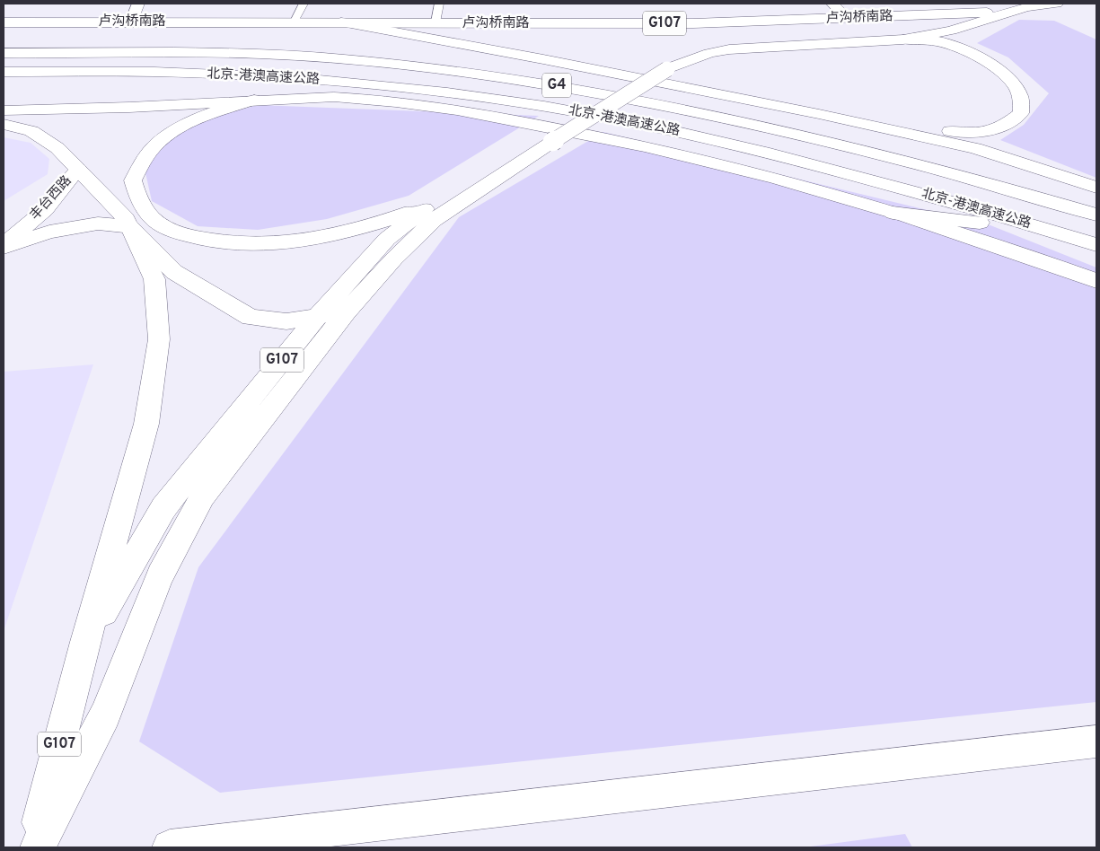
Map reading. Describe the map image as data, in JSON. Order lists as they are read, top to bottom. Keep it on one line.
{"streets":{"main road":["卢沟桥南路","G107","北京-港澳高速公路","G4","丰台西路"]},"crossings":[["卢沟桥南路","G107"],["G107","丰台西路"]]}
